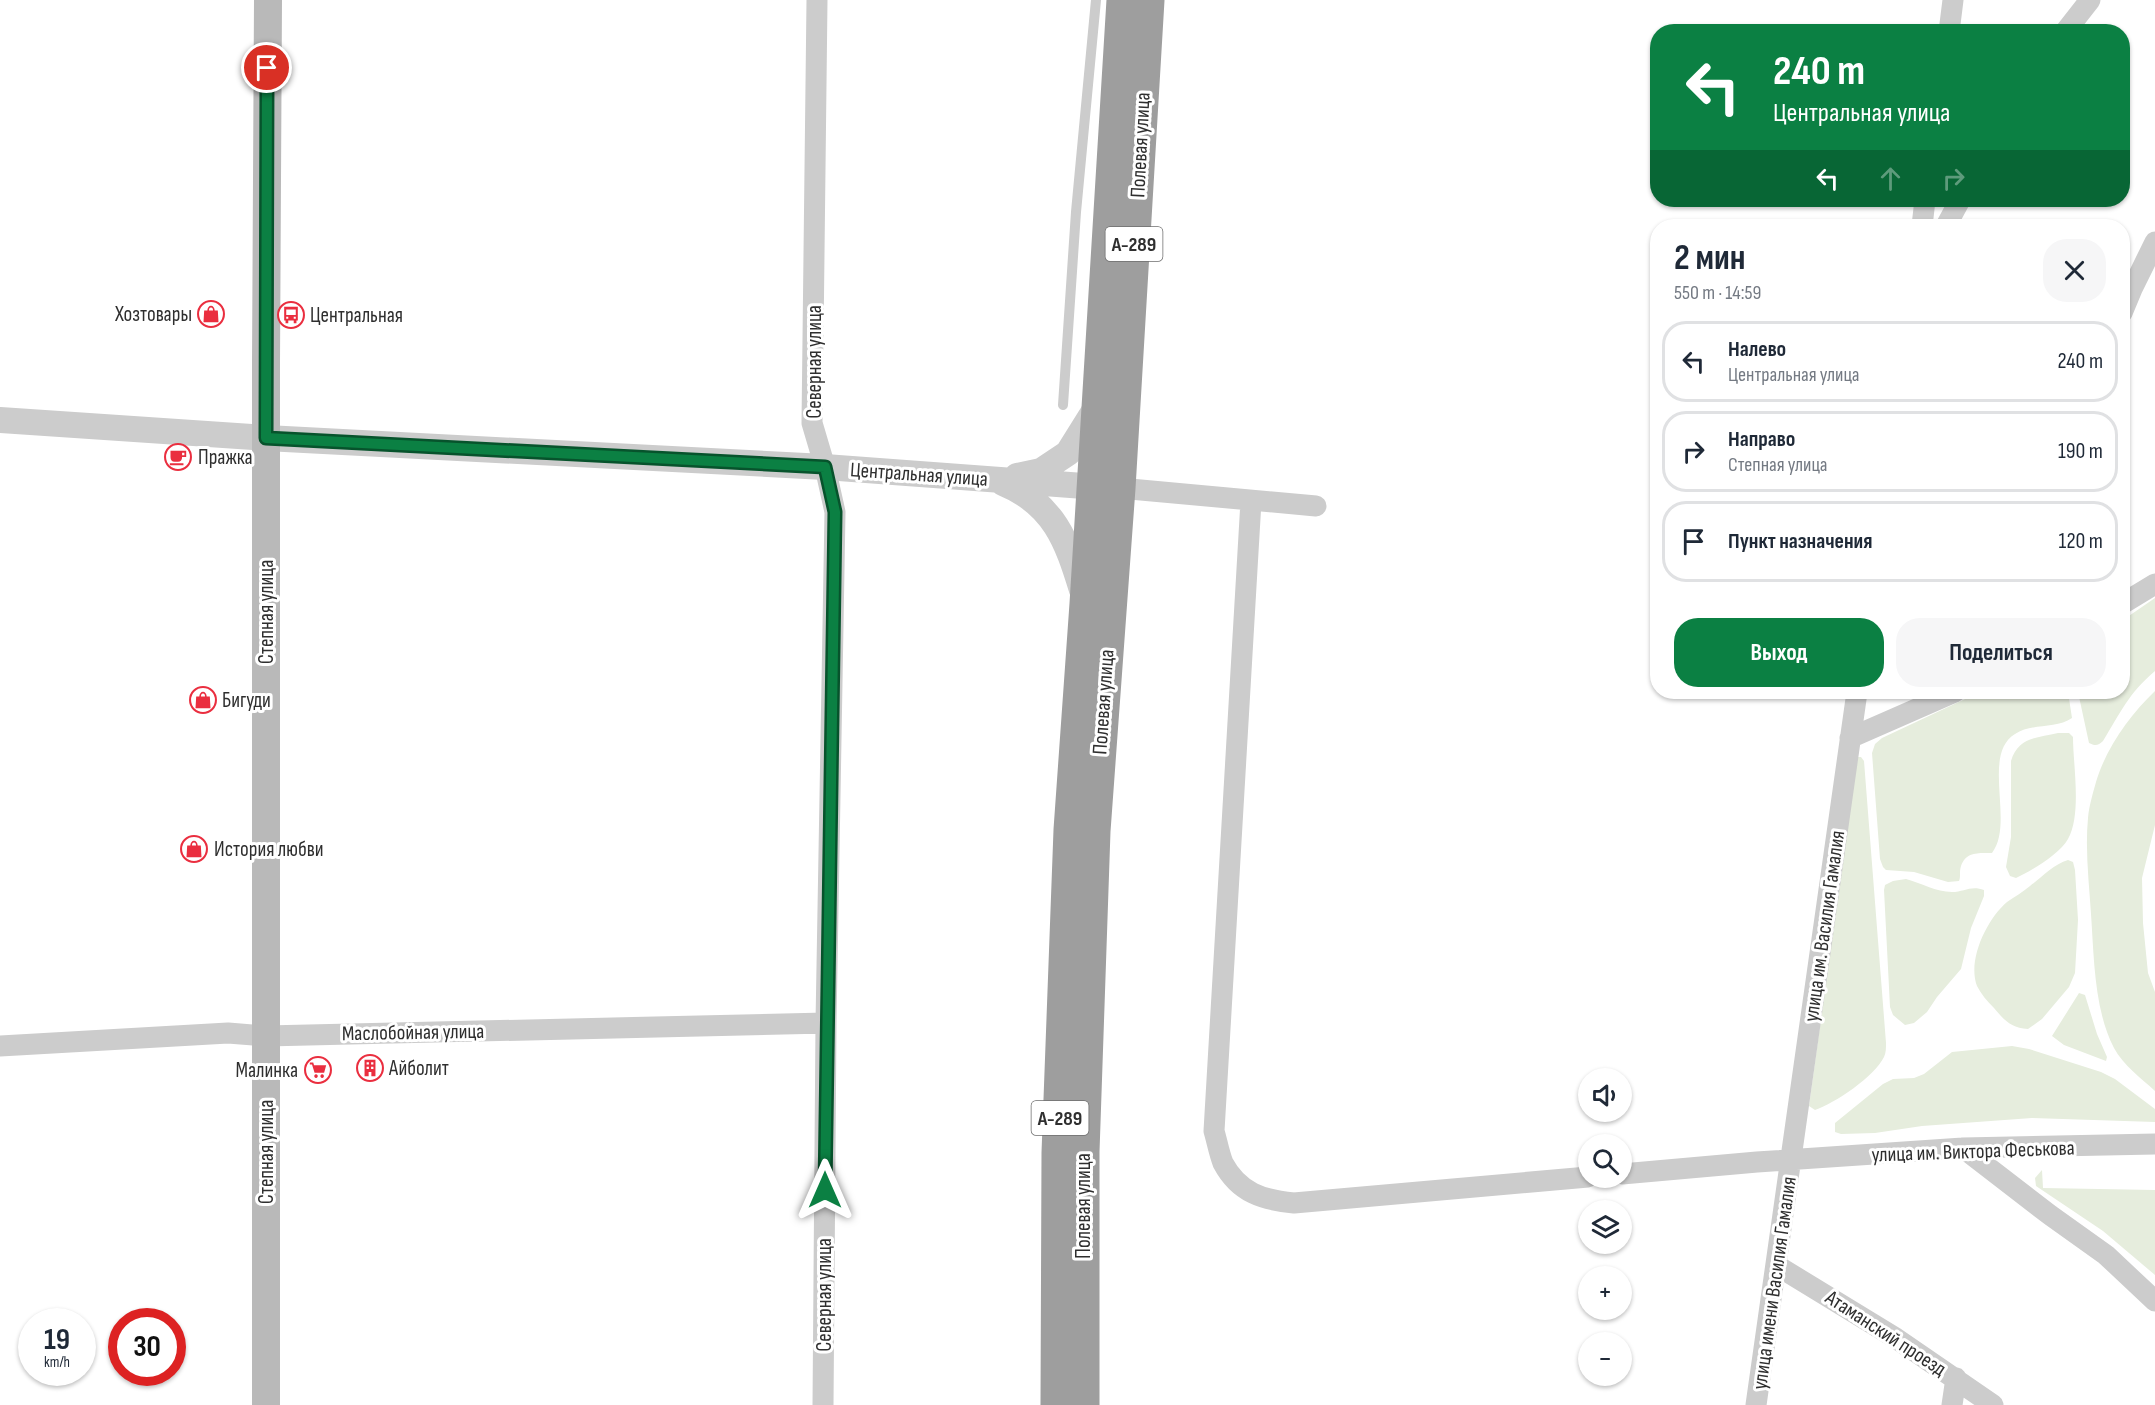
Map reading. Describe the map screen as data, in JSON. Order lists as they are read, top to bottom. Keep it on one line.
{"streets":{"highway":["Полевая улица","А-289"],"main road":["Степная улица"],"street":["Северная улица","Центральная улица","улица им. Василия Гамалия","Маслобойная улица","улица им. Виктора Феськова","улица имени Василия Гамалия","Атаманский проезд"]},"crossings":[["Полевая улица","А-289"],["Полевая улица","Центральная улица"],["А-289","Центральная улица"],["Северная улица","Центральная улица"],["Северная улица","Маслобойная улица"],["Центральная улица","Степная улица"],["Степная улица","Маслобойная улица"],["улица им. Василия Гамалия","улица им. Виктора Феськова"],["улица им. Василия Гамалия","улица имени Василия Гамалия"],["улица им. Виктора Феськова","улица имени Василия Гамалия"],["улица имени Василия Гамалия","Атаманский проезд"]],"places":{"shop":["Хозтовары","Бигуди","История любви"],"bus stop":["Центральная"],"cafe":["Пражка"],"building":["Айболит"],"supermarket":["Малинка"]},"page":{"turn":["240 m","Центральная улица"],"heading":["2 мин","550 m · 14:59"],"list":[{"name":"Налево","note":"Центральная улица","value":"240 m"},{"name":"Направо","note":"Степная улица","value":"190 m"},{"name":"Пункт назначения","value":"120 m"}],"buttons":["Выход","Поделиться"],"map_buttons":["+","−"],"speed":"19 km/h","limit":"30"}}
